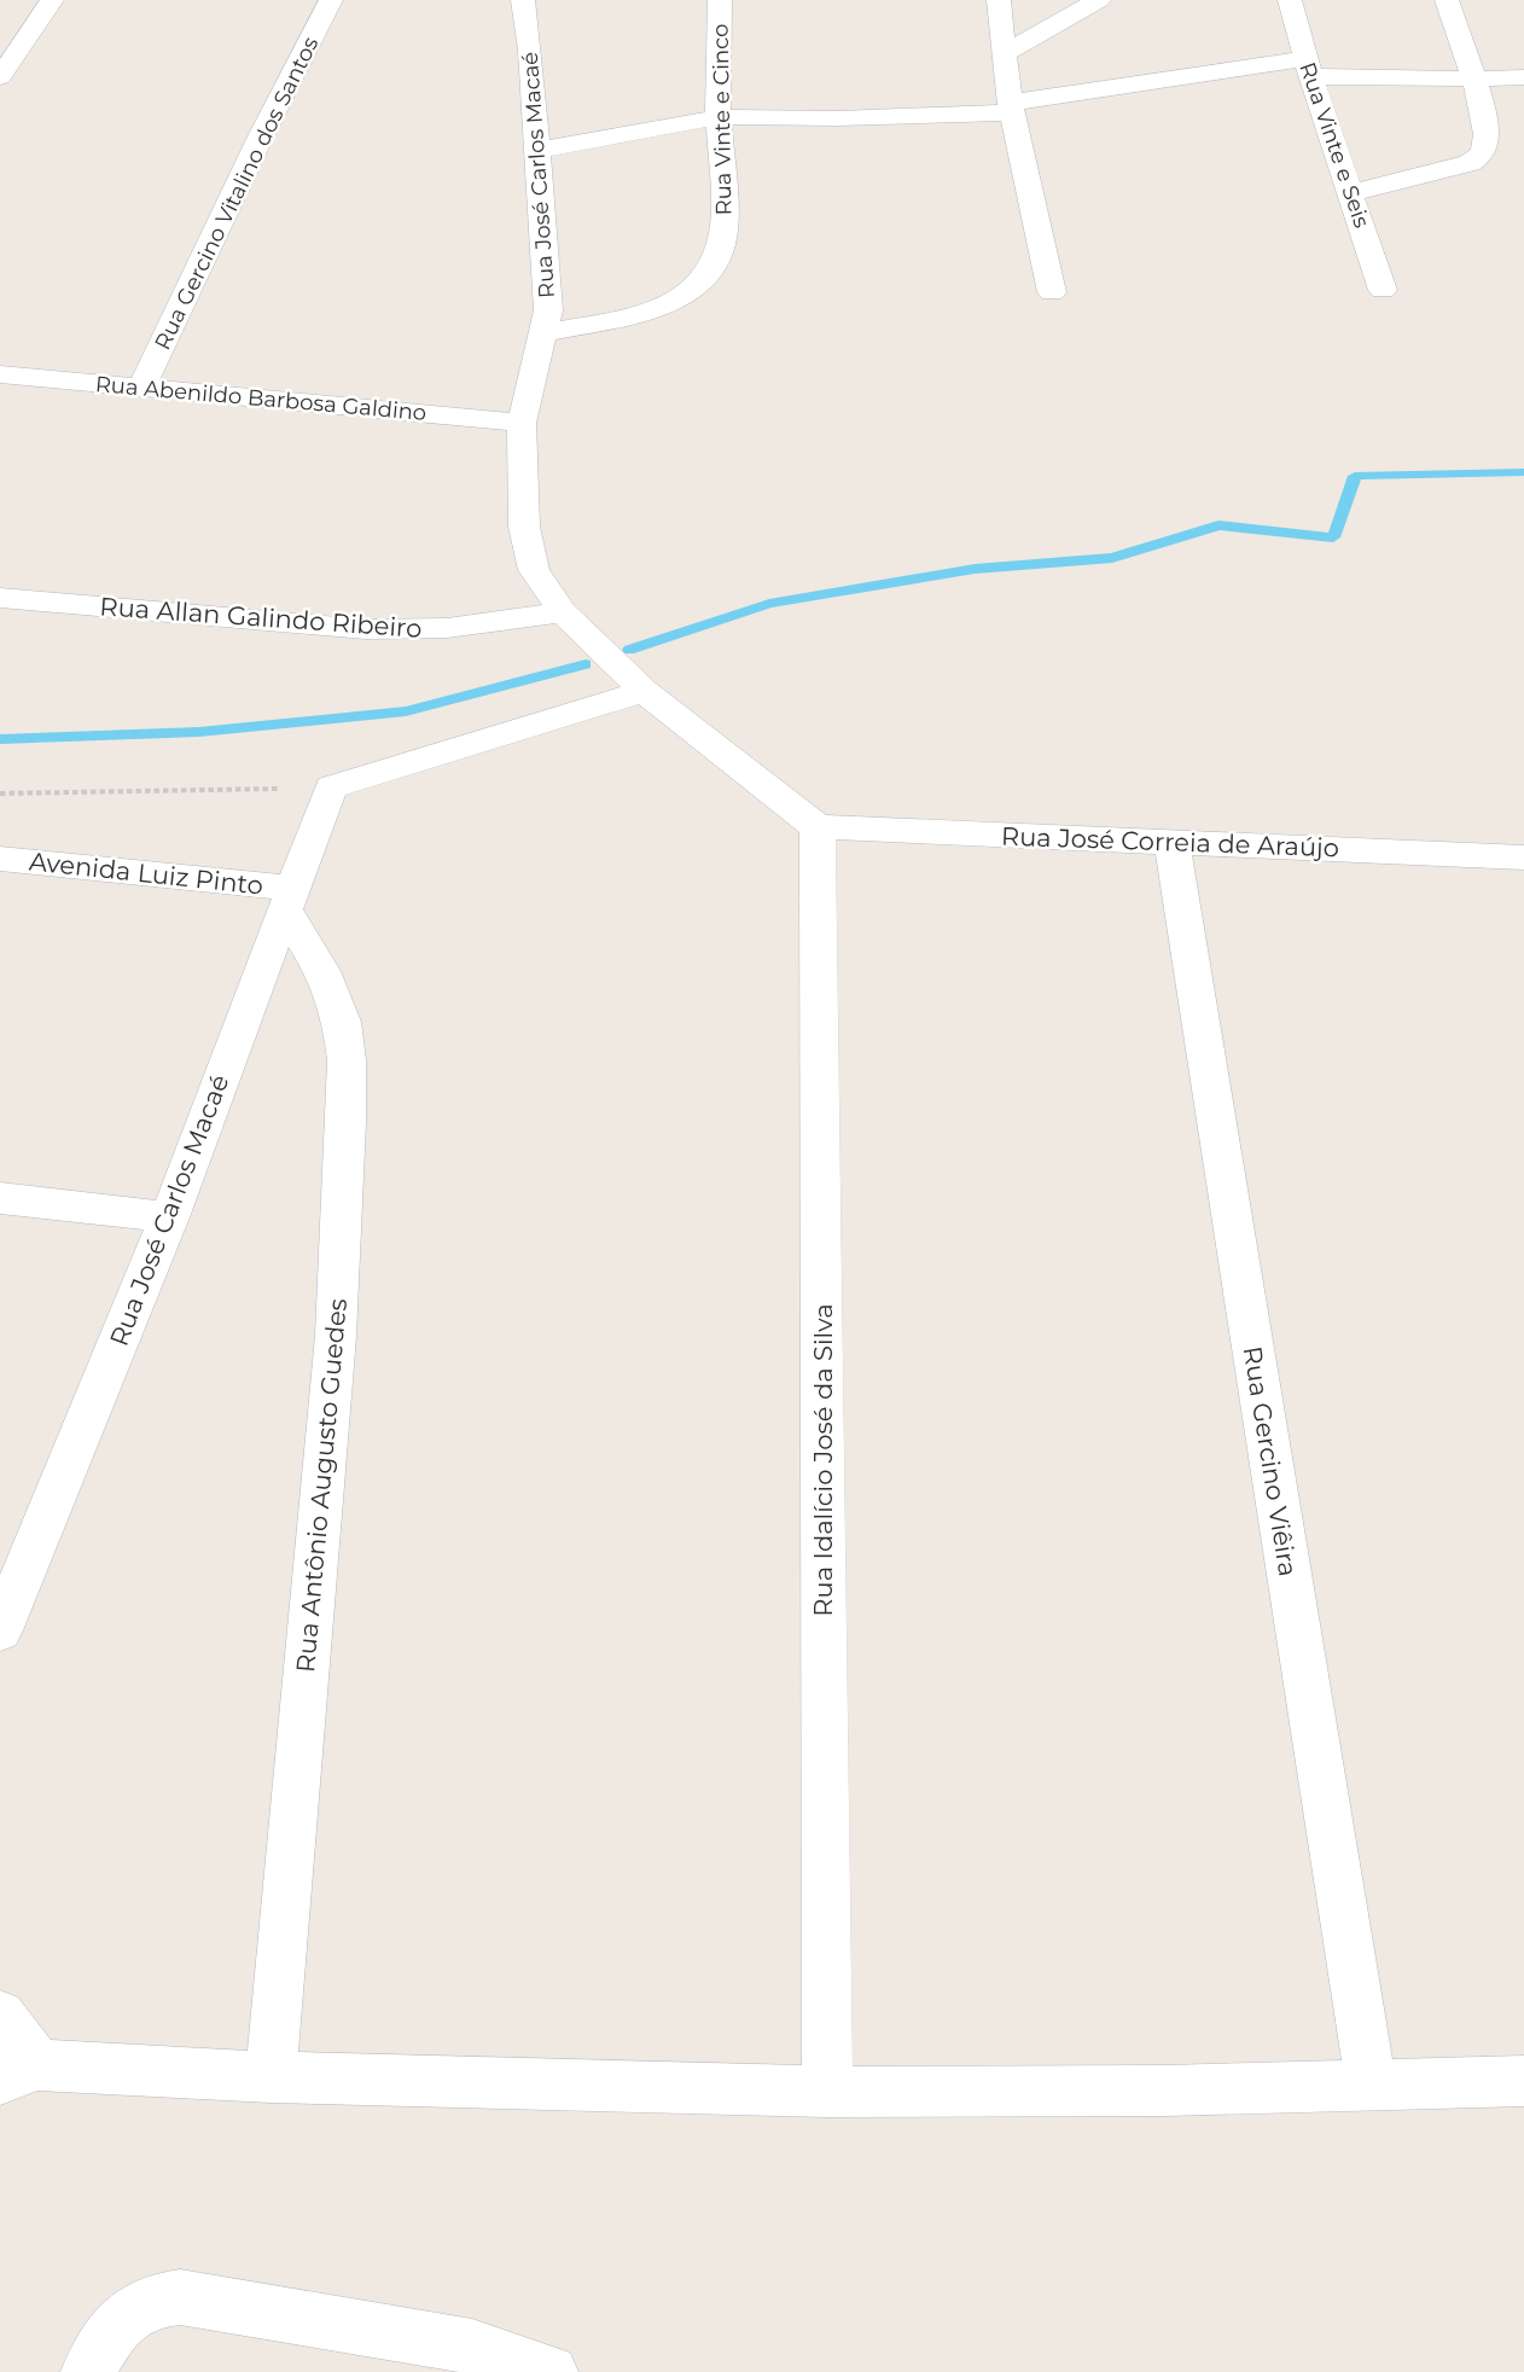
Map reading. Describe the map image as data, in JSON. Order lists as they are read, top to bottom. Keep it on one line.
{"streets":{"street":["Rua Vinte e Cinco","Rua Vinte e Seis","Rua José Carlos Macaé","Rua Gercino Vitalino dos Santos","Rua Abenildo Barbosa Galdino","Rua Allan Galindo Ribeiro","Rua José Correia de Araújo","Avenida Luiz Pinto","Rua Idalício José da Silva","Rua Gercino Viêira","Rua Antônio Augusto Guedes"]},"crossings":[["Rua Vinte e Cinco","Rua José Carlos Macaé"],["Rua José Carlos Macaé","Rua Abenildo Barbosa Galdino"],["Rua José Carlos Macaé","Rua Allan Galindo Ribeiro"],["Rua José Carlos Macaé","Rua José Correia de Araújo"],["Rua José Carlos Macaé","Avenida Luiz Pinto"],["Rua José Carlos Macaé","Rua Idalício José da Silva"],["Rua José Carlos Macaé","Rua Antônio Augusto Guedes"],["Rua Gercino Vitalino dos Santos","Rua Abenildo Barbosa Galdino"],["Rua José Correia de Araújo","Rua Idalício José da Silva"],["Rua José Correia de Araújo","Rua Gercino Viêira"],["Avenida Luiz Pinto","Rua Antônio Augusto Guedes"]]}
